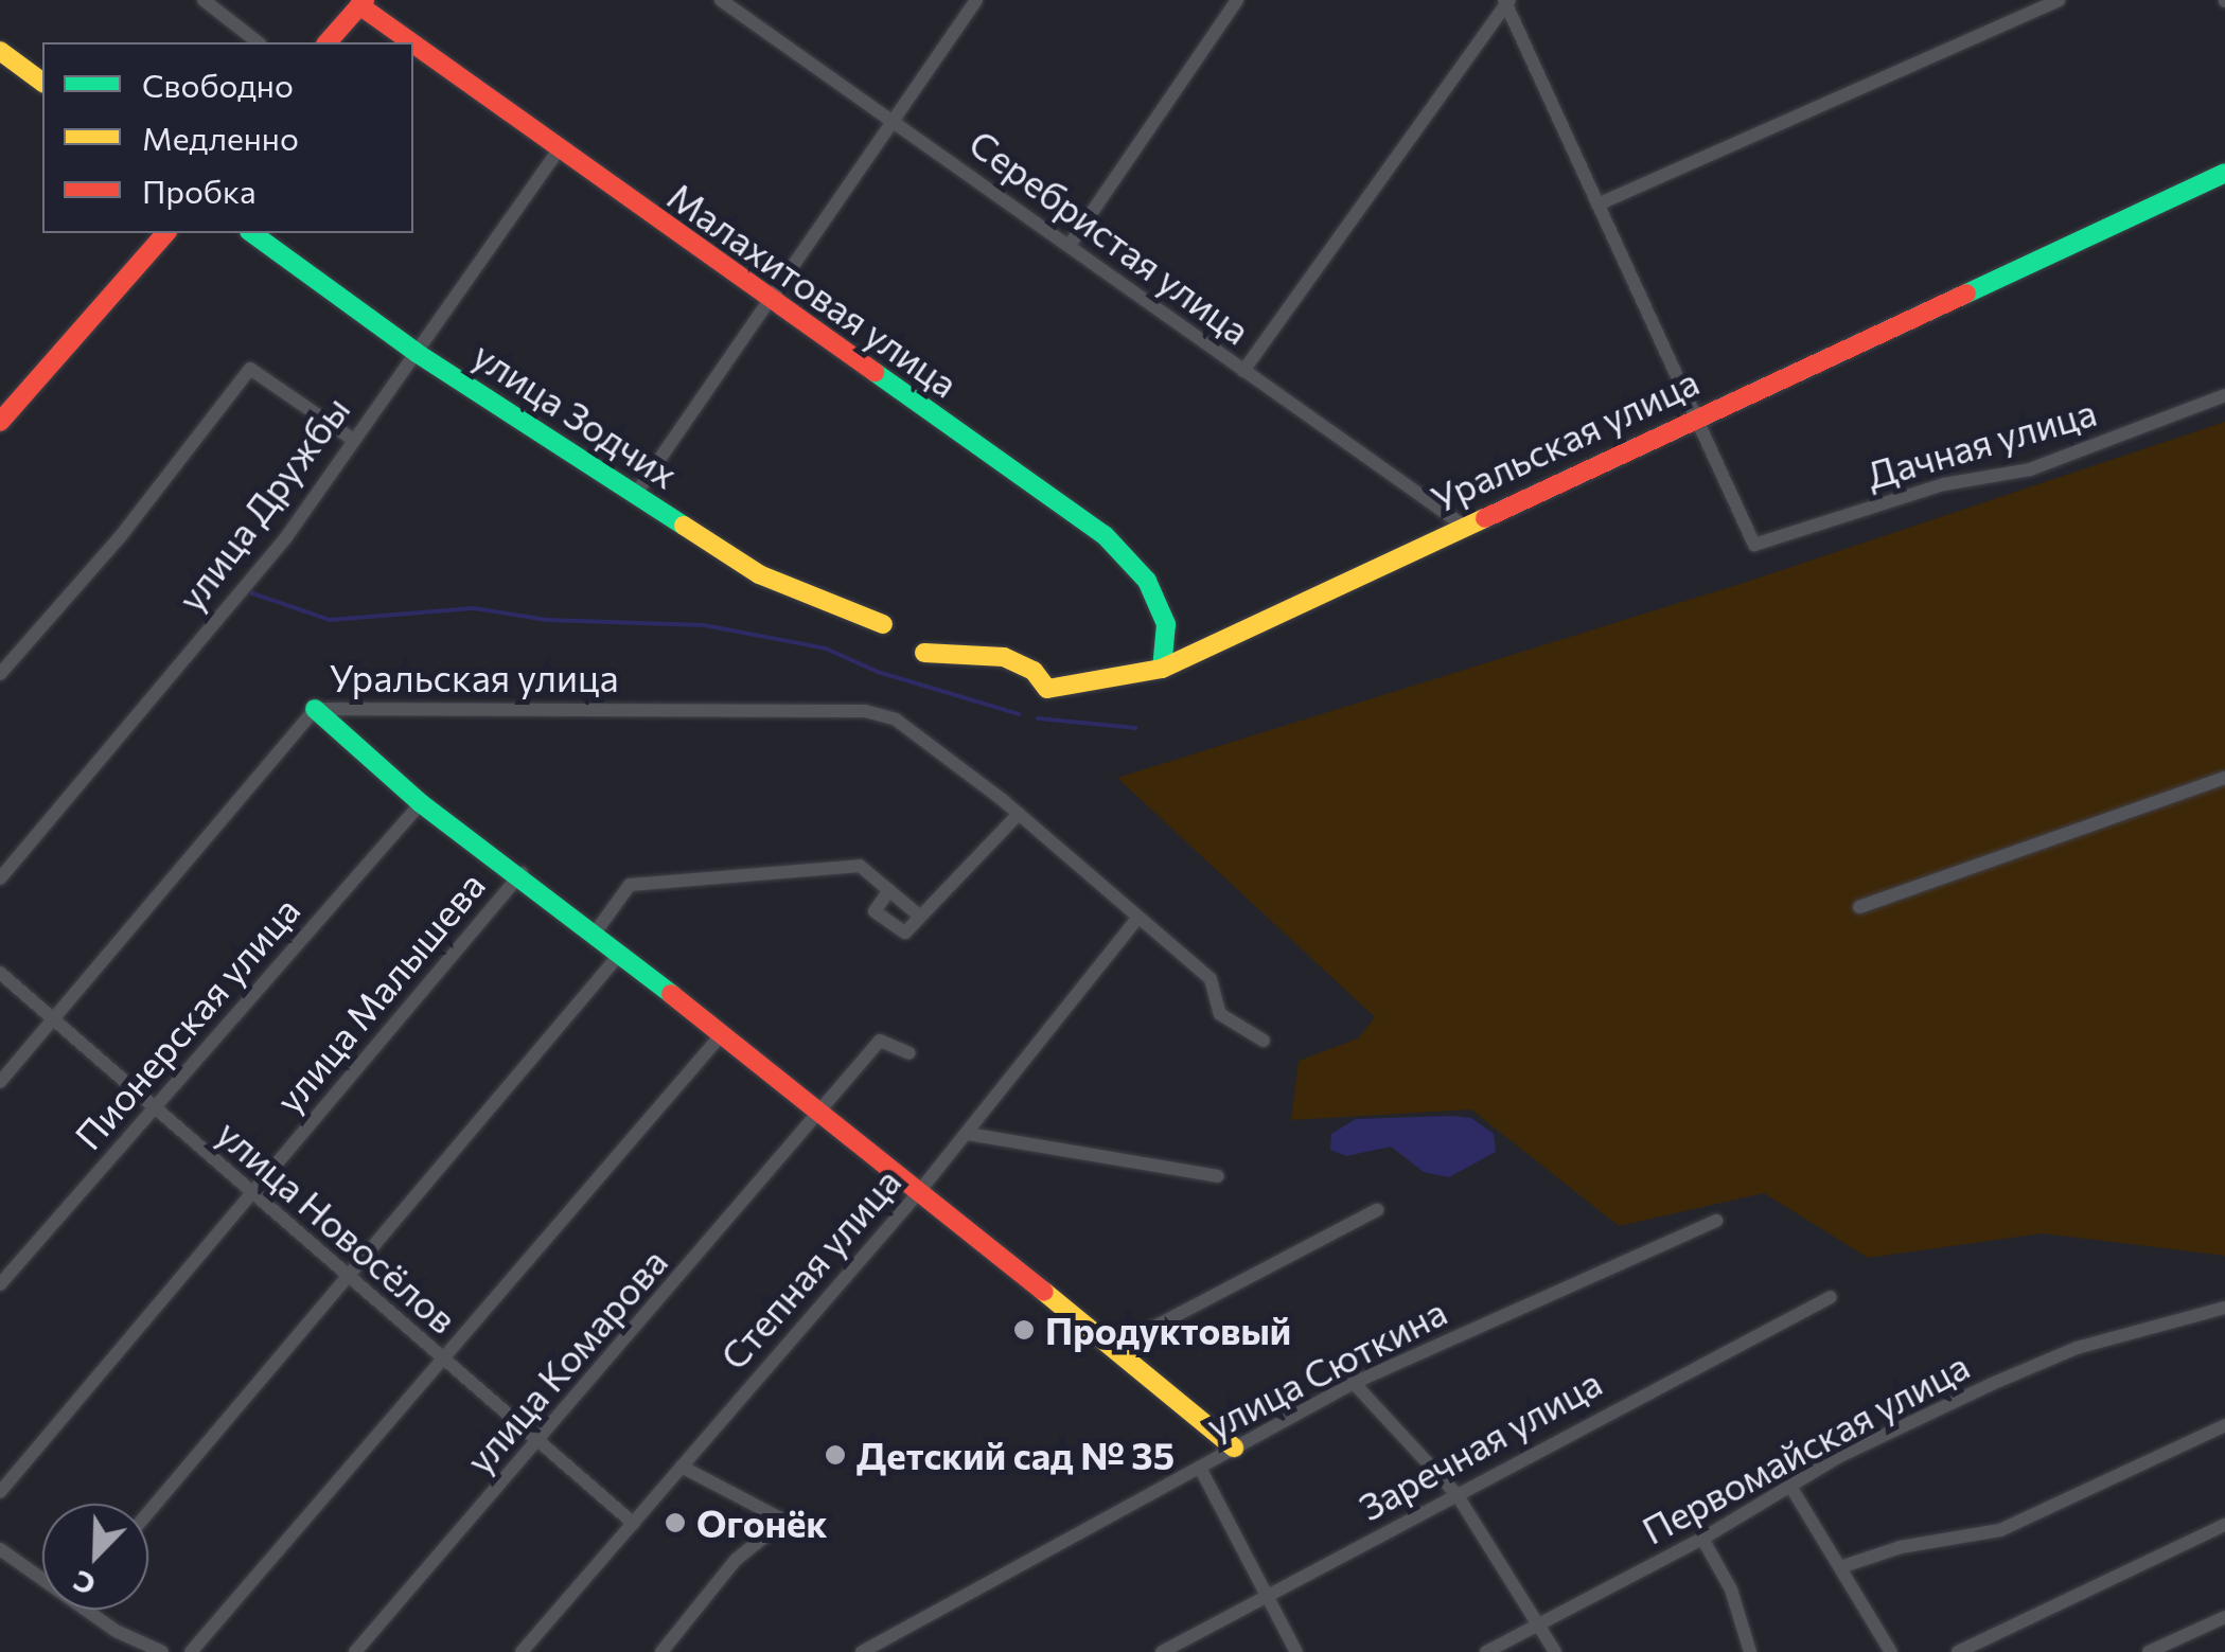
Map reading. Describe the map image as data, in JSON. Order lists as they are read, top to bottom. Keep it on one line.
{"streets":{"street":["Серебристая улица","Малахитовая улица","улица Зодчих","Уральская улица","Дачная улица","улица Дружбы","улица Малышева","Пионерская улица","улица Новосёлов","Степная улица","улица Комарова","улица Сюткина","Заречная улица","Первомайская улица"]},"crossings":[["Серебристая улица","Уральская улица"],["Малахитовая улица","Уральская улица"],["Малахитовая улица","улица Дружбы"],["улица Зодчих","улица Дружбы"],["Уральская улица","Дачная улица"],["Уральская улица","улица Новосёлов"],["улица Малышева","улица Новосёлов"],["Пионерская улица","улица Новосёлов"],["улица Новосёлов","Степная улица"],["улица Новосёлов","улица Комарова"]],"places":["Продуктовый","Детский сад № 35","Огонёк"],"legend":["Свободно","Медленно","Пробка"],"north":"bottom left"}
